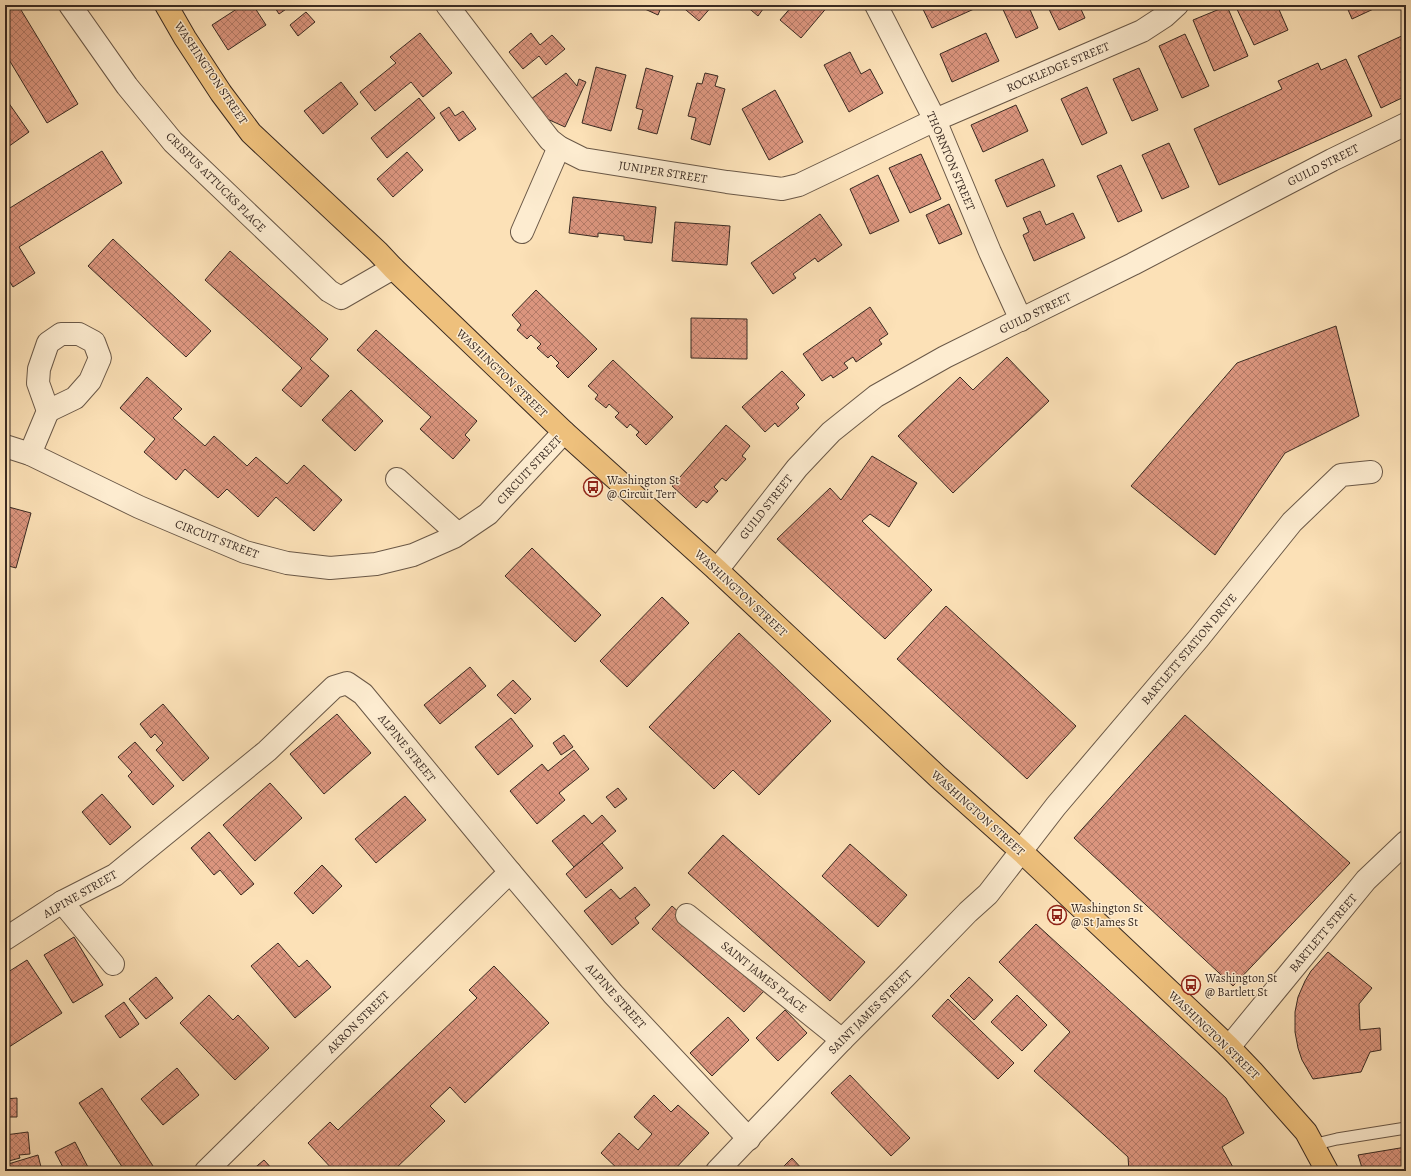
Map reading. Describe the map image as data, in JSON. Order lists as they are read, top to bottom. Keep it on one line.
{"streets":{"main road":["WASHINGTON STREET"],"street":["ROCKLEDGE STREET","THORNTON STREET","GUILD STREET","JUNIPER STREET","CRISPUS ATTUCKS PLACE","CIRCUIT STREET","BARTLETT STATION DRIVE","ALPINE STREET","BARTLETT STREET","SAINT JAMES PLACE","SAINT JAMES STREET","AKRON STREET"]},"crossings":[["ROCKLEDGE STREET","THORNTON STREET"],["ROCKLEDGE STREET","JUNIPER STREET"],["WASHINGTON STREET","GUILD STREET"],["WASHINGTON STREET","CRISPUS ATTUCKS PLACE"],["WASHINGTON STREET","CIRCUIT STREET"],["WASHINGTON STREET","BARTLETT STATION DRIVE"],["WASHINGTON STREET","BARTLETT STREET"],["WASHINGTON STREET","SAINT JAMES STREET"],["THORNTON STREET","GUILD STREET"],["THORNTON STREET","JUNIPER STREET"],["BARTLETT STATION DRIVE","SAINT JAMES STREET"],["ALPINE STREET","SAINT JAMES STREET"],["ALPINE STREET","AKRON STREET"],["SAINT JAMES PLACE","SAINT JAMES STREET"]],"places":{"bus stop":["Washington St @ Circuit Terr","Washington St @ St James St","Washington St @ Bartlett St"]}}
